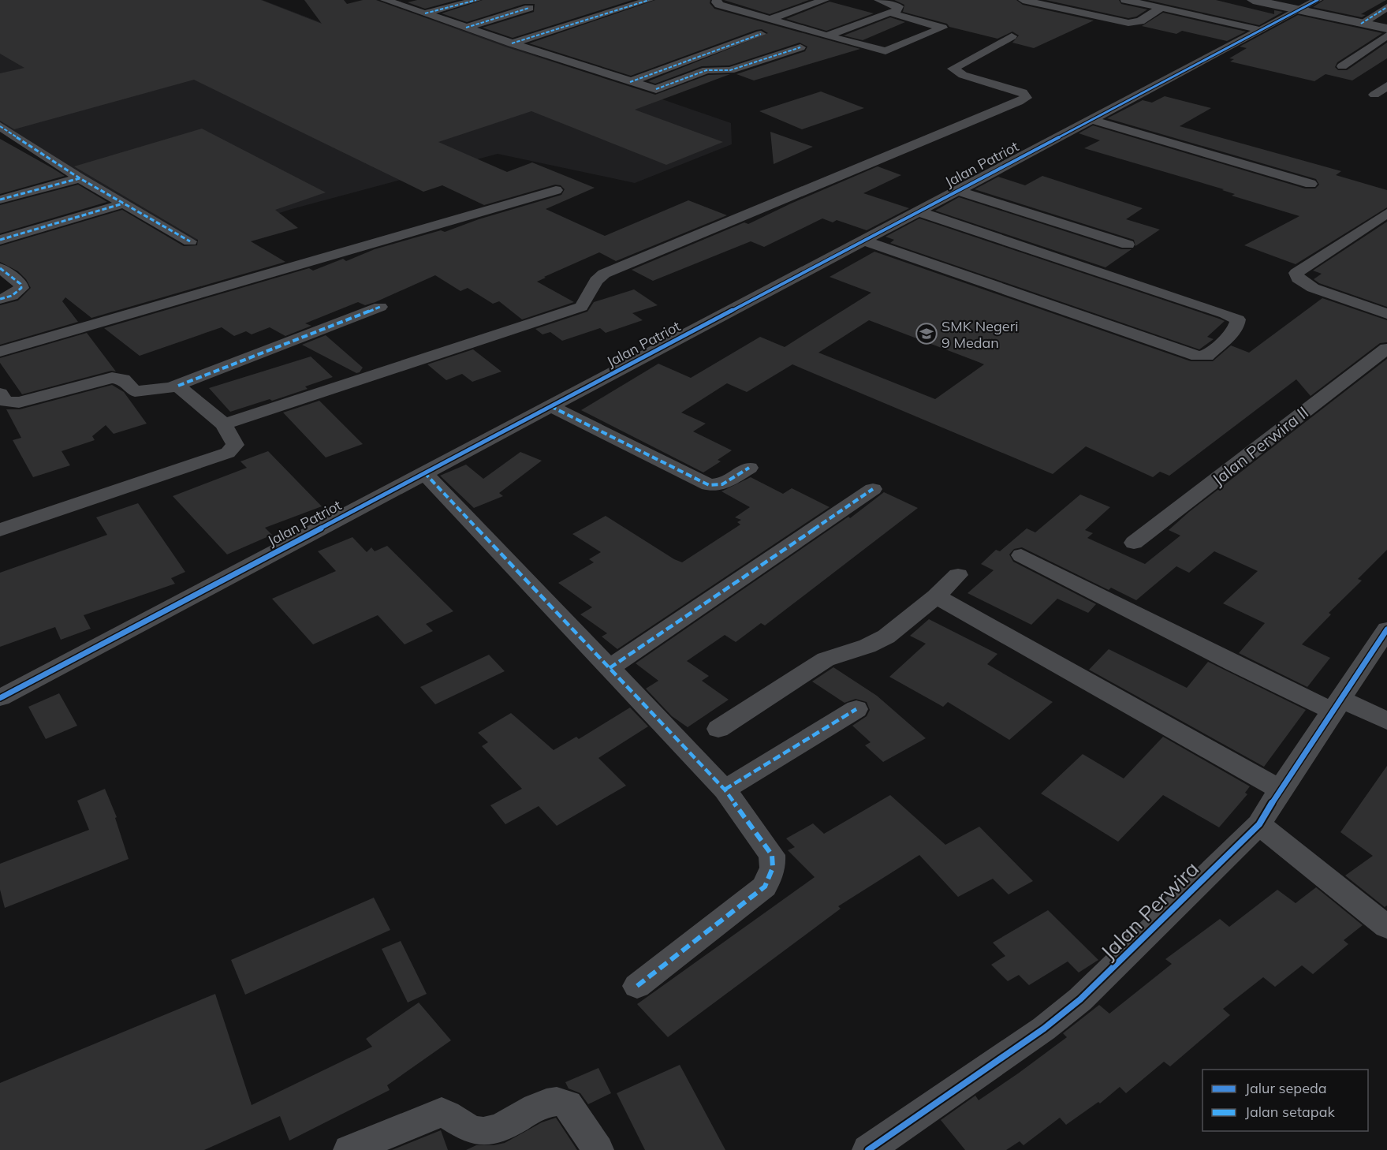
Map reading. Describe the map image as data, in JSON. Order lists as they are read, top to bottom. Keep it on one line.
{"streets":{"street":["Jalan Patriot","Jalan Perwira II","Jalan Perwira"]},"places":{"school or university":["SMK Negeri 9 Medan"]},"legend":["Jalur sepeda","Jalan setapak"]}
